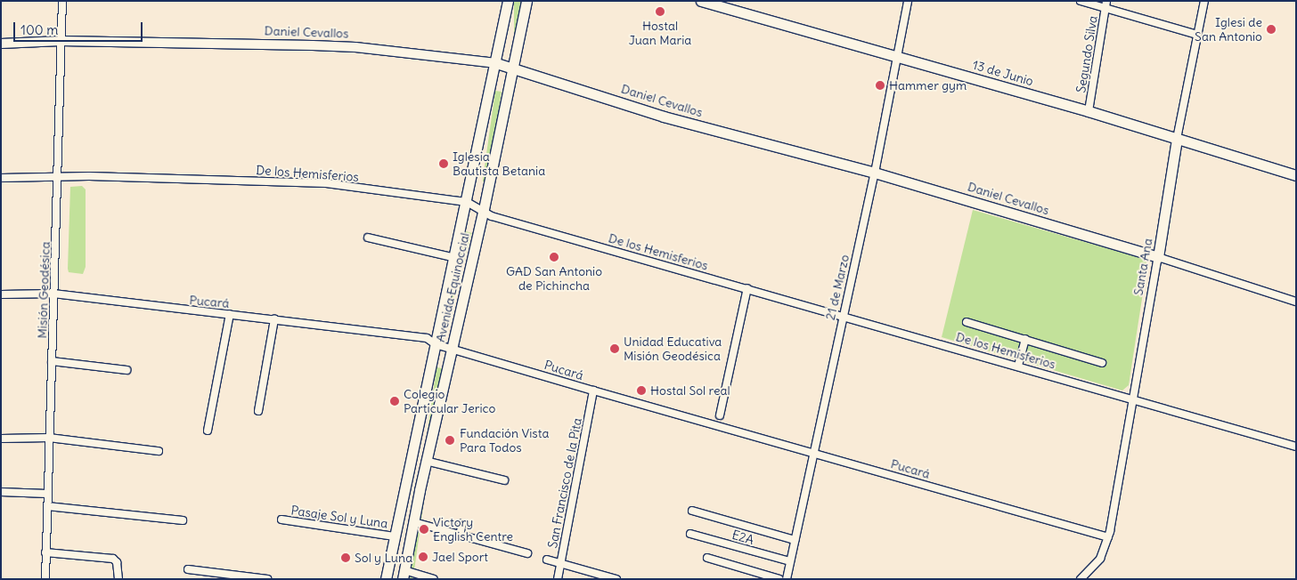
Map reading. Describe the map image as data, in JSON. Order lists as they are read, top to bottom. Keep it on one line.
{"streets":{"main road":["Daniel Cevallos","13 de Junio","Santa Ana","Avenida Equinoccial"],"street":["Segundo Silva","De los Hemisferios","21 de Marzo","Misión Geodésica","Pucará","San Francisco de la Pita","Pasaje Sol y Luna","E2A"]},"crossings":[["Daniel Cevallos","Santa Ana"],["Daniel Cevallos","Avenida Equinoccial"],["Daniel Cevallos","21 de Marzo"],["Daniel Cevallos","Misión Geodésica"],["Segundo Silva","13 de Junio"],["13 de Junio","Santa Ana"],["13 de Junio","21 de Marzo"],["De los Hemisferios","Santa Ana"],["De los Hemisferios","Avenida Equinoccial"],["De los Hemisferios","21 de Marzo"],["De los Hemisferios","Misión Geodésica"],["Santa Ana","Pucará"],["Avenida Equinoccial","Pucará"],["Avenida Equinoccial","Pasaje Sol y Luna"],["21 de Marzo","Pucará"],["21 de Marzo","E2A"],["Misión Geodésica","Pucará"],["Pucará","San Francisco de la Pita"]],"places":["Hostal Juan Maria","Iglesi de San Antonio","Hammer gym","Iglesia Bautista Betania","GAD San Antonio de Pichincha","Unidad Educativa Misión Geodésica","Hostal Sol real","Colegio Particular Jerico","Fundación Vista Para Todos","Victory English Centre","Jael Sport","Sol y Luna"],"scale_bar":"100 m"}
